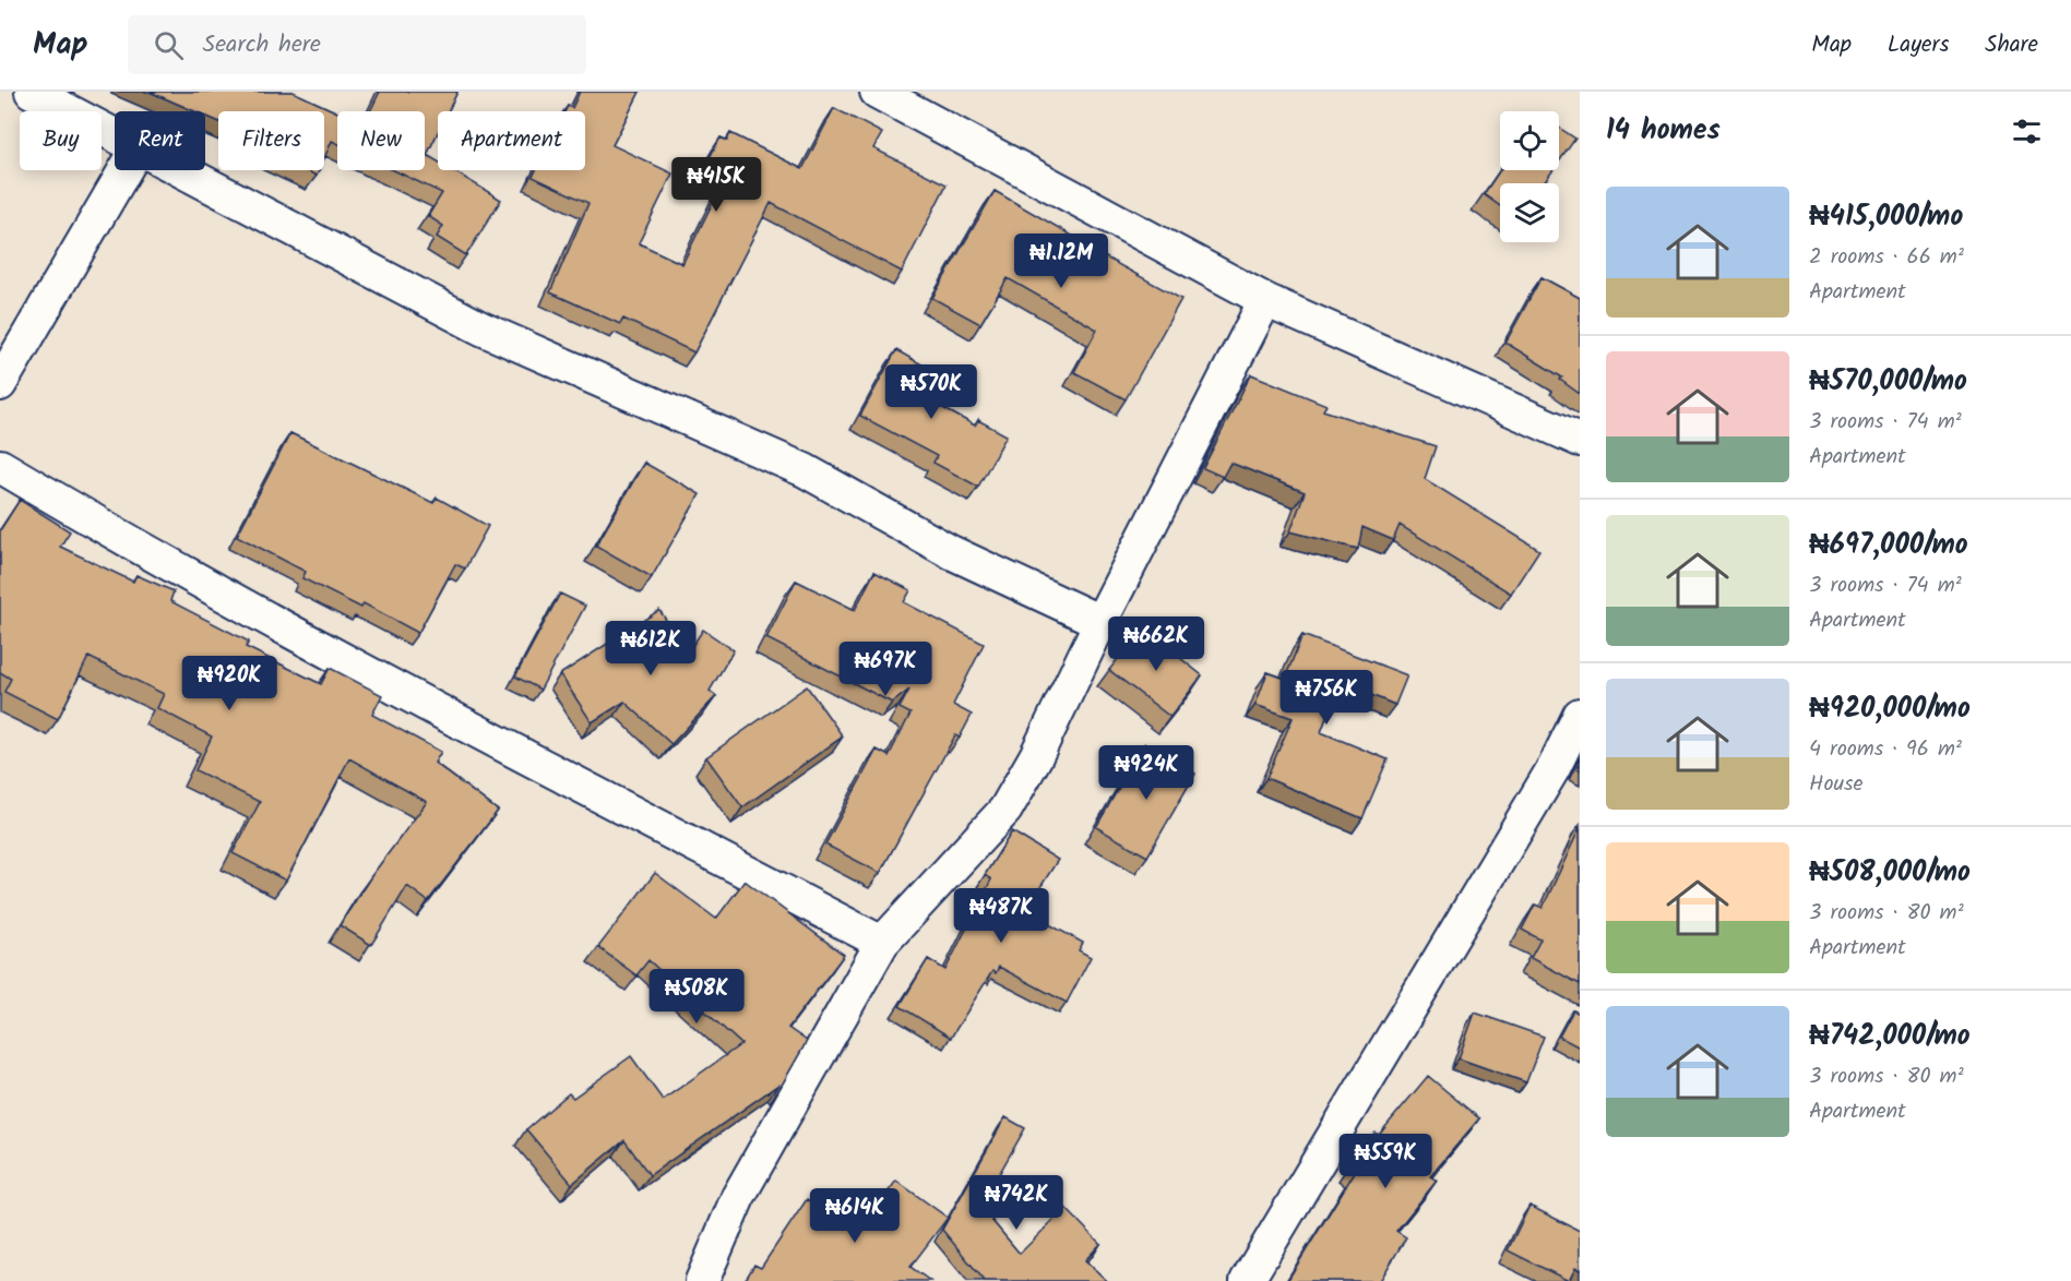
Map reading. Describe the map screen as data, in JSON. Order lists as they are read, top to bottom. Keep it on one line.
{"page":{"header":"Map","search":"Search here","nav":["Map","Layers","Share"],"heading":"14 homes","chip":["Buy","Rent","Filters","New","Apartment"],"price":["₦415K","₦1.12M","₦570K","₦662K","₦612K","₦697K","₦920K","₦756K","₦924K","₦487K","₦508K","₦559K","₦742K","₦614K"],"list":[{"name":"₦415,000/mo","note":"2 rooms · 66 m² · Apartment"},{"name":"₦570,000/mo","note":"3 rooms · 74 m² · Apartment"},{"name":"₦697,000/mo","note":"3 rooms · 74 m² · Apartment"},{"name":"₦920,000/mo","note":"4 rooms · 96 m² · House"},{"name":"₦508,000/mo","note":"3 rooms · 80 m² · Apartment"},{"name":"₦742,000/mo","note":"3 rooms · 80 m² · Apartment"}]}}
